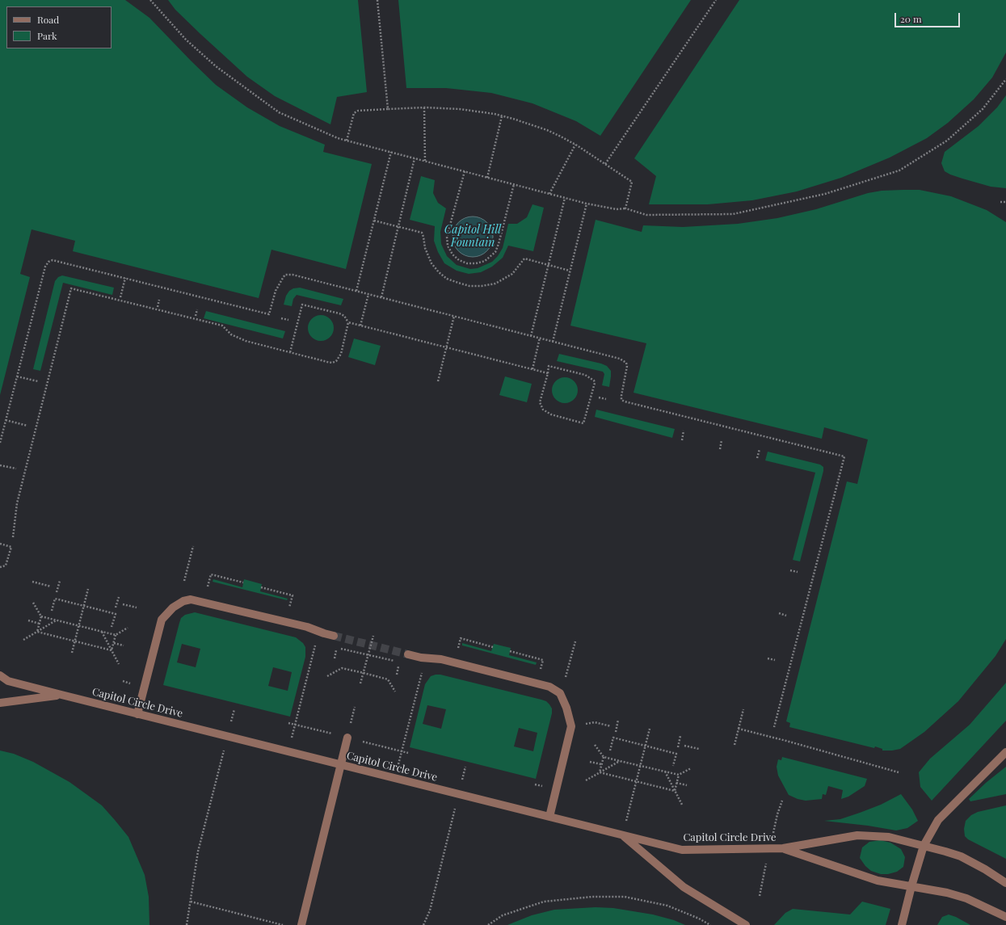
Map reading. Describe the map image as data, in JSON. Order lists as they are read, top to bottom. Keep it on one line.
{"streets":{"street":["Capitol Circle Drive"]},"water":["Capitol Hill Fountain"],"legend":["Road","Park"],"scale_bar":"20 m"}
